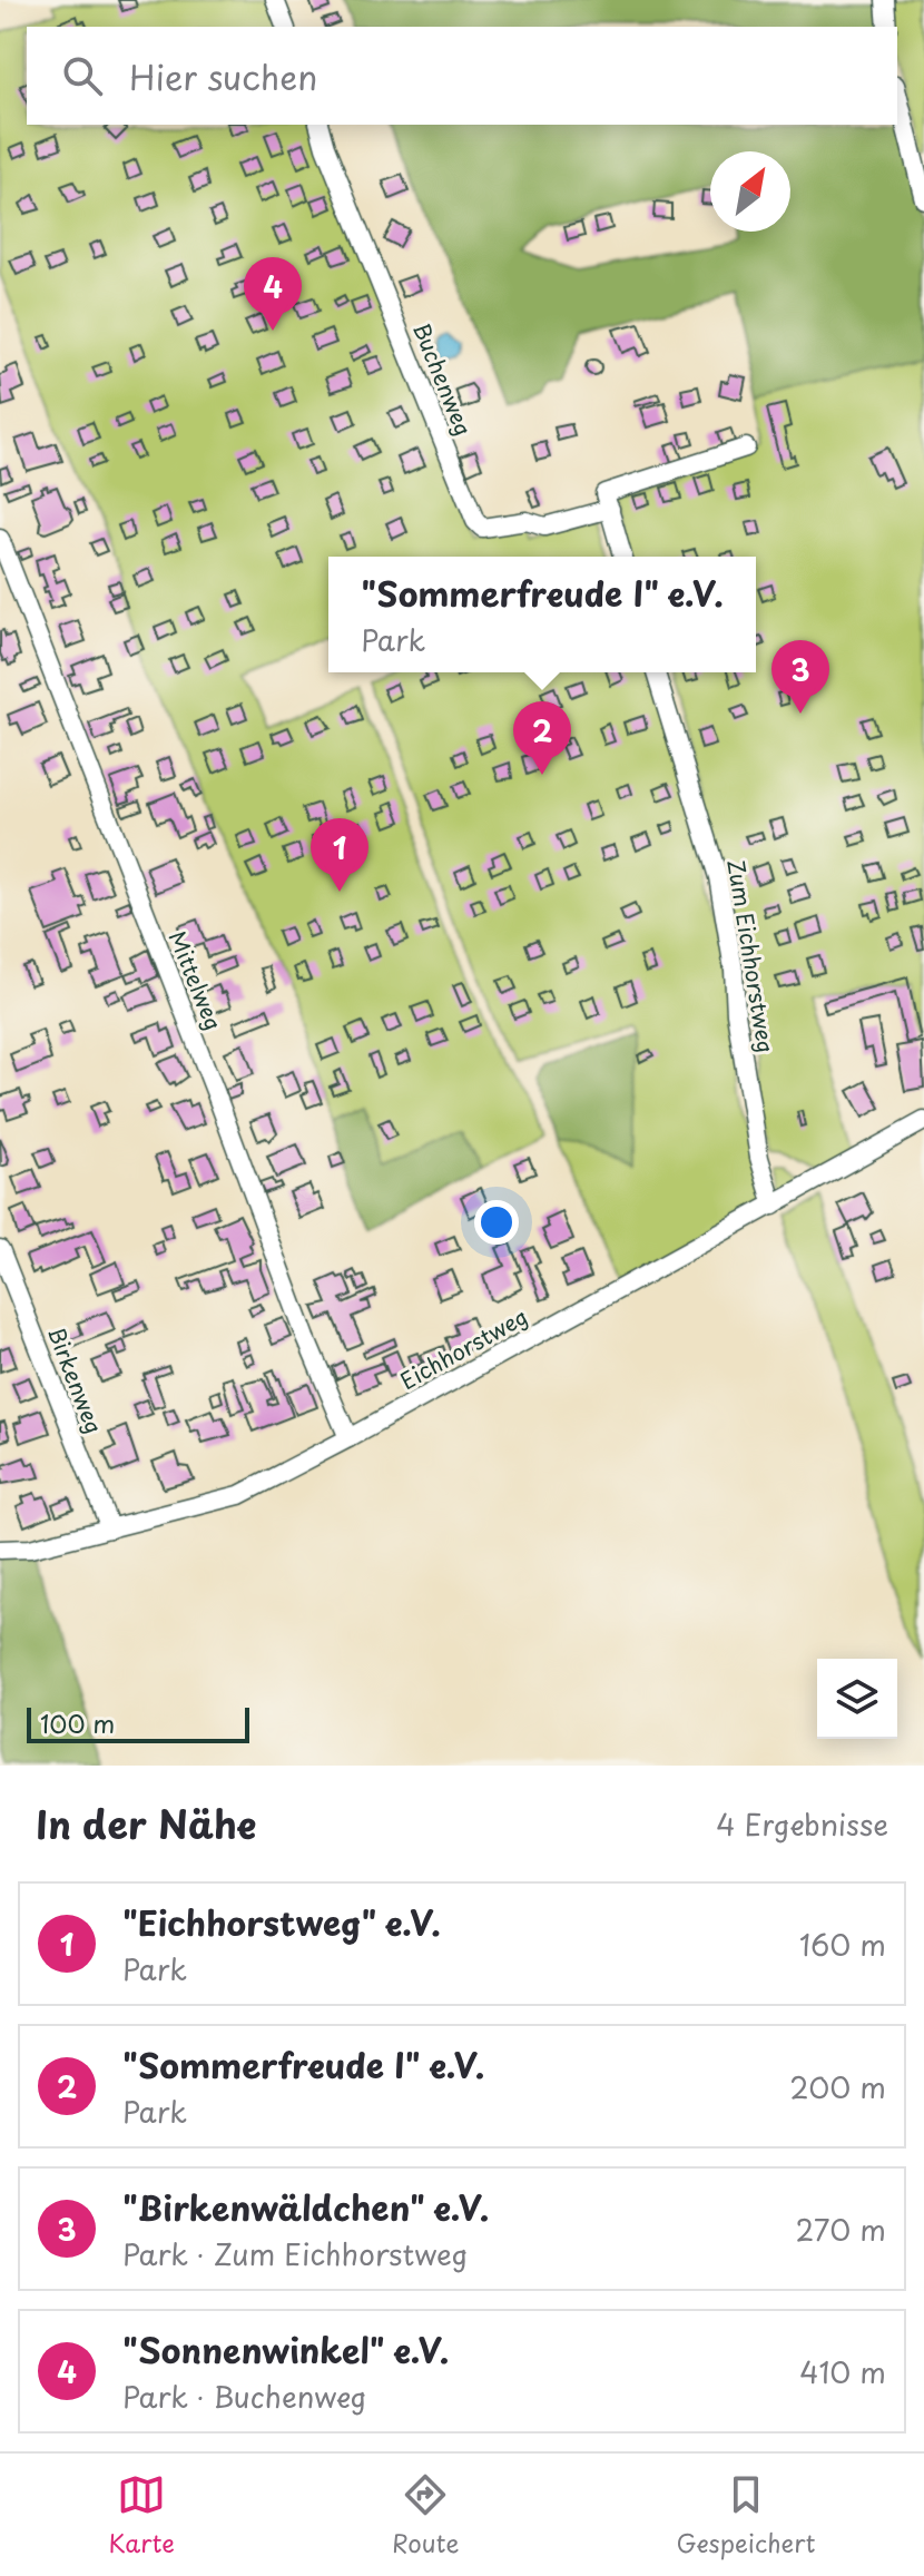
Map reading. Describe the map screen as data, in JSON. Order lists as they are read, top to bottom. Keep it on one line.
{"streets":{"street":["Buchenweg","Zum Eichhorstweg","Mittelweg","Eichhorstweg","Birkenweg"]},"crossings":[["Zum Eichhorstweg","Eichhorstweg"],["Mittelweg","Eichhorstweg"],["Eichhorstweg","Birkenweg"]],"scale_bar":"100 m","north":"top right","page":{"search":"Hier suchen","pins":["4","3","2","1"],"popup":["\"Sommerfreude I\" e.V.","Park"],"scale":"100 m","heading":["In der Nähe","4 Ergebnisse"],"list":[{"mark":"1","name":"\"Eichhorstweg\" e.V.","note":"Park","value":"160 m"},{"mark":"2","name":"\"Sommerfreude I\" e.V.","note":"Park","value":"200 m"},{"mark":"3","name":"\"Birkenwäldchen\" e.V.","note":"Park · Zum Eichhorstweg","value":"270 m"},{"mark":"4","name":"\"Sonnenwinkel\" e.V.","note":"Park · Buchenweg","value":"410 m"}],"nav":["Karte","Route","Gespeichert"]}}
